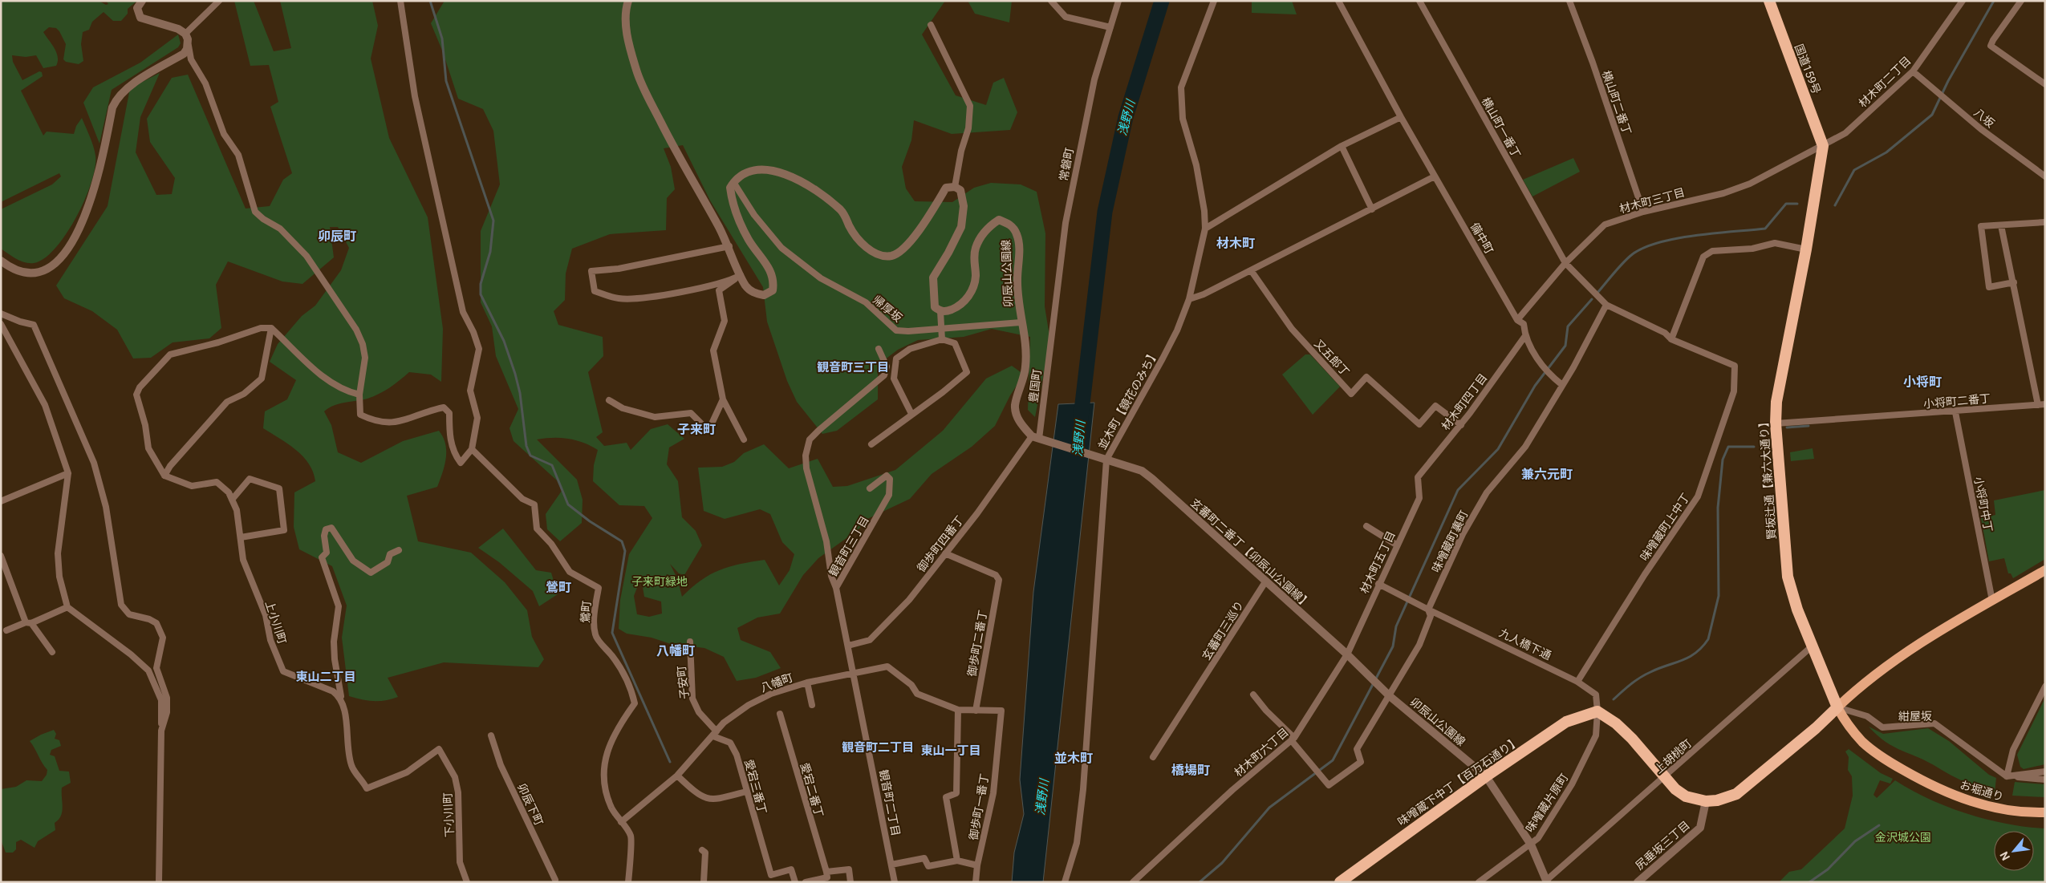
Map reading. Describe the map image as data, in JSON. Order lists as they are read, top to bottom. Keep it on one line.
{"streets":{"highway":["国道159号","賢坂辻通【兼六大通り】","味噌蔵下中丁【百万石通り】"],"main road":["お堀通り"],"street":["材木町二丁目","横山町二番丁","八坂","横山町一番丁","常磐町","材木町三丁目","備中町","卯辰山公園線","帰厚坂","又五郎丁","豊国町","並木町【鏡花のみち】","小将町二番丁","材木町四丁目","小将町中丁","味噌蔵町上中丁","味噌蔵町裏町","御歩町四番丁","観音町三丁目","玄蕃町二番丁【卯辰山公園線】","材木町五丁目","鶯町","上小川町","玄蕃町三巡り","御歩町二番丁","九人橋下通","子安町","八幡町","紺屋坂","材木町六丁目","上胡桃町","愛宕三番丁","愛宕二番丁","観音町二丁目","味噌蔵片原町","卯辰下町","御歩町一番丁","下小川町","尻垂坂三丁目"]},"crossings":[["国道159号","材木町二丁目"],["国道159号","材木町三丁目"],["国道159号","賢坂辻通【兼六大通り】"],["材木町二丁目","八坂"],["材木町二丁目","材木町三丁目"],["材木町二丁目","賢坂辻通【兼六大通り】"],["横山町二番丁","材木町三丁目"],["横山町一番丁","材木町三丁目"],["横山町一番丁","味噌蔵町裏町"],["常磐町","豊国町"],["材木町三丁目","備中町"],["材木町三丁目","賢坂辻通【兼六大通り】"],["備中町","材木町四丁目"],["備中町","味噌蔵町裏町"],["卯辰山公園線","帰厚坂"],["卯辰山公園線","豊国町"],["卯辰山公園線","味噌蔵町裏町"],["卯辰山公園線","御歩町四番丁"],["卯辰山公園線","玄蕃町二番丁【卯辰山公園線】"],["卯辰山公園線","上胡桃町"],["卯辰山公園線","味噌蔵下中丁【百万石通り】"],["卯辰山公園線","味噌蔵片原町"],["又五郎丁","材木町四丁目"],["豊国町","御歩町四番丁"],["豊国町","玄蕃町二番丁【卯辰山公園線】"],["並木町【鏡花のみち】","玄蕃町二番丁【卯辰山公園線】"],["小将町二番丁","賢坂辻通【兼六大通り】"],["小将町二番丁","小将町中丁"],["材木町四丁目","材木町五丁目"],["賢坂辻通【兼六大通り】","紺屋坂"],["賢坂辻通【兼六大通り】","上胡桃町"],["賢坂辻通【兼六大通り】","お堀通り"],["味噌蔵町上中丁","九人橋下通"],["味噌蔵町裏町","九人橋下通"],["味噌蔵町裏町","材木町六丁目"],["御歩町四番丁","観音町三丁目"],["御歩町四番丁","玄蕃町二番丁【卯辰山公園線】"],["御歩町四番丁","御歩町二番丁"],["観音町三丁目","八幡町"],["観音町三丁目","観音町二丁目"],["玄蕃町二番丁【卯辰山公園線】","材木町五丁目"],["玄蕃町二番丁【卯辰山公園線】","玄蕃町三巡り"],["玄蕃町二番丁【卯辰山公園線】","材木町六丁目"],["材木町五丁目","九人橋下通"],["材木町五丁目","材木町六丁目"],["鶯町","八幡町"],["上小川町","下小川町"],["御歩町二番丁","御歩町一番丁"],["九人橋下通","味噌蔵下中丁【百万石通り】"],["九人橋下通","味噌蔵片原町"],["子安町","八幡町"],["子安町","愛宕三番丁"],["八幡町","愛宕三番丁"],["八幡町","観音町二丁目"],["紺屋坂","お堀通り"],["味噌蔵下中丁【百万石通り】","味噌蔵片原町"]],"districts":["卯辰町","材木町","観音町三丁目","小将町","子来町","兼六元町","鶯町","八幡町","東山二丁目","観音町二丁目","東山一丁目","並木町","橋場町"],"water":["浅野川"],"parks":["子来町緑地","金沢城公園"],"north":"bottom left"}
